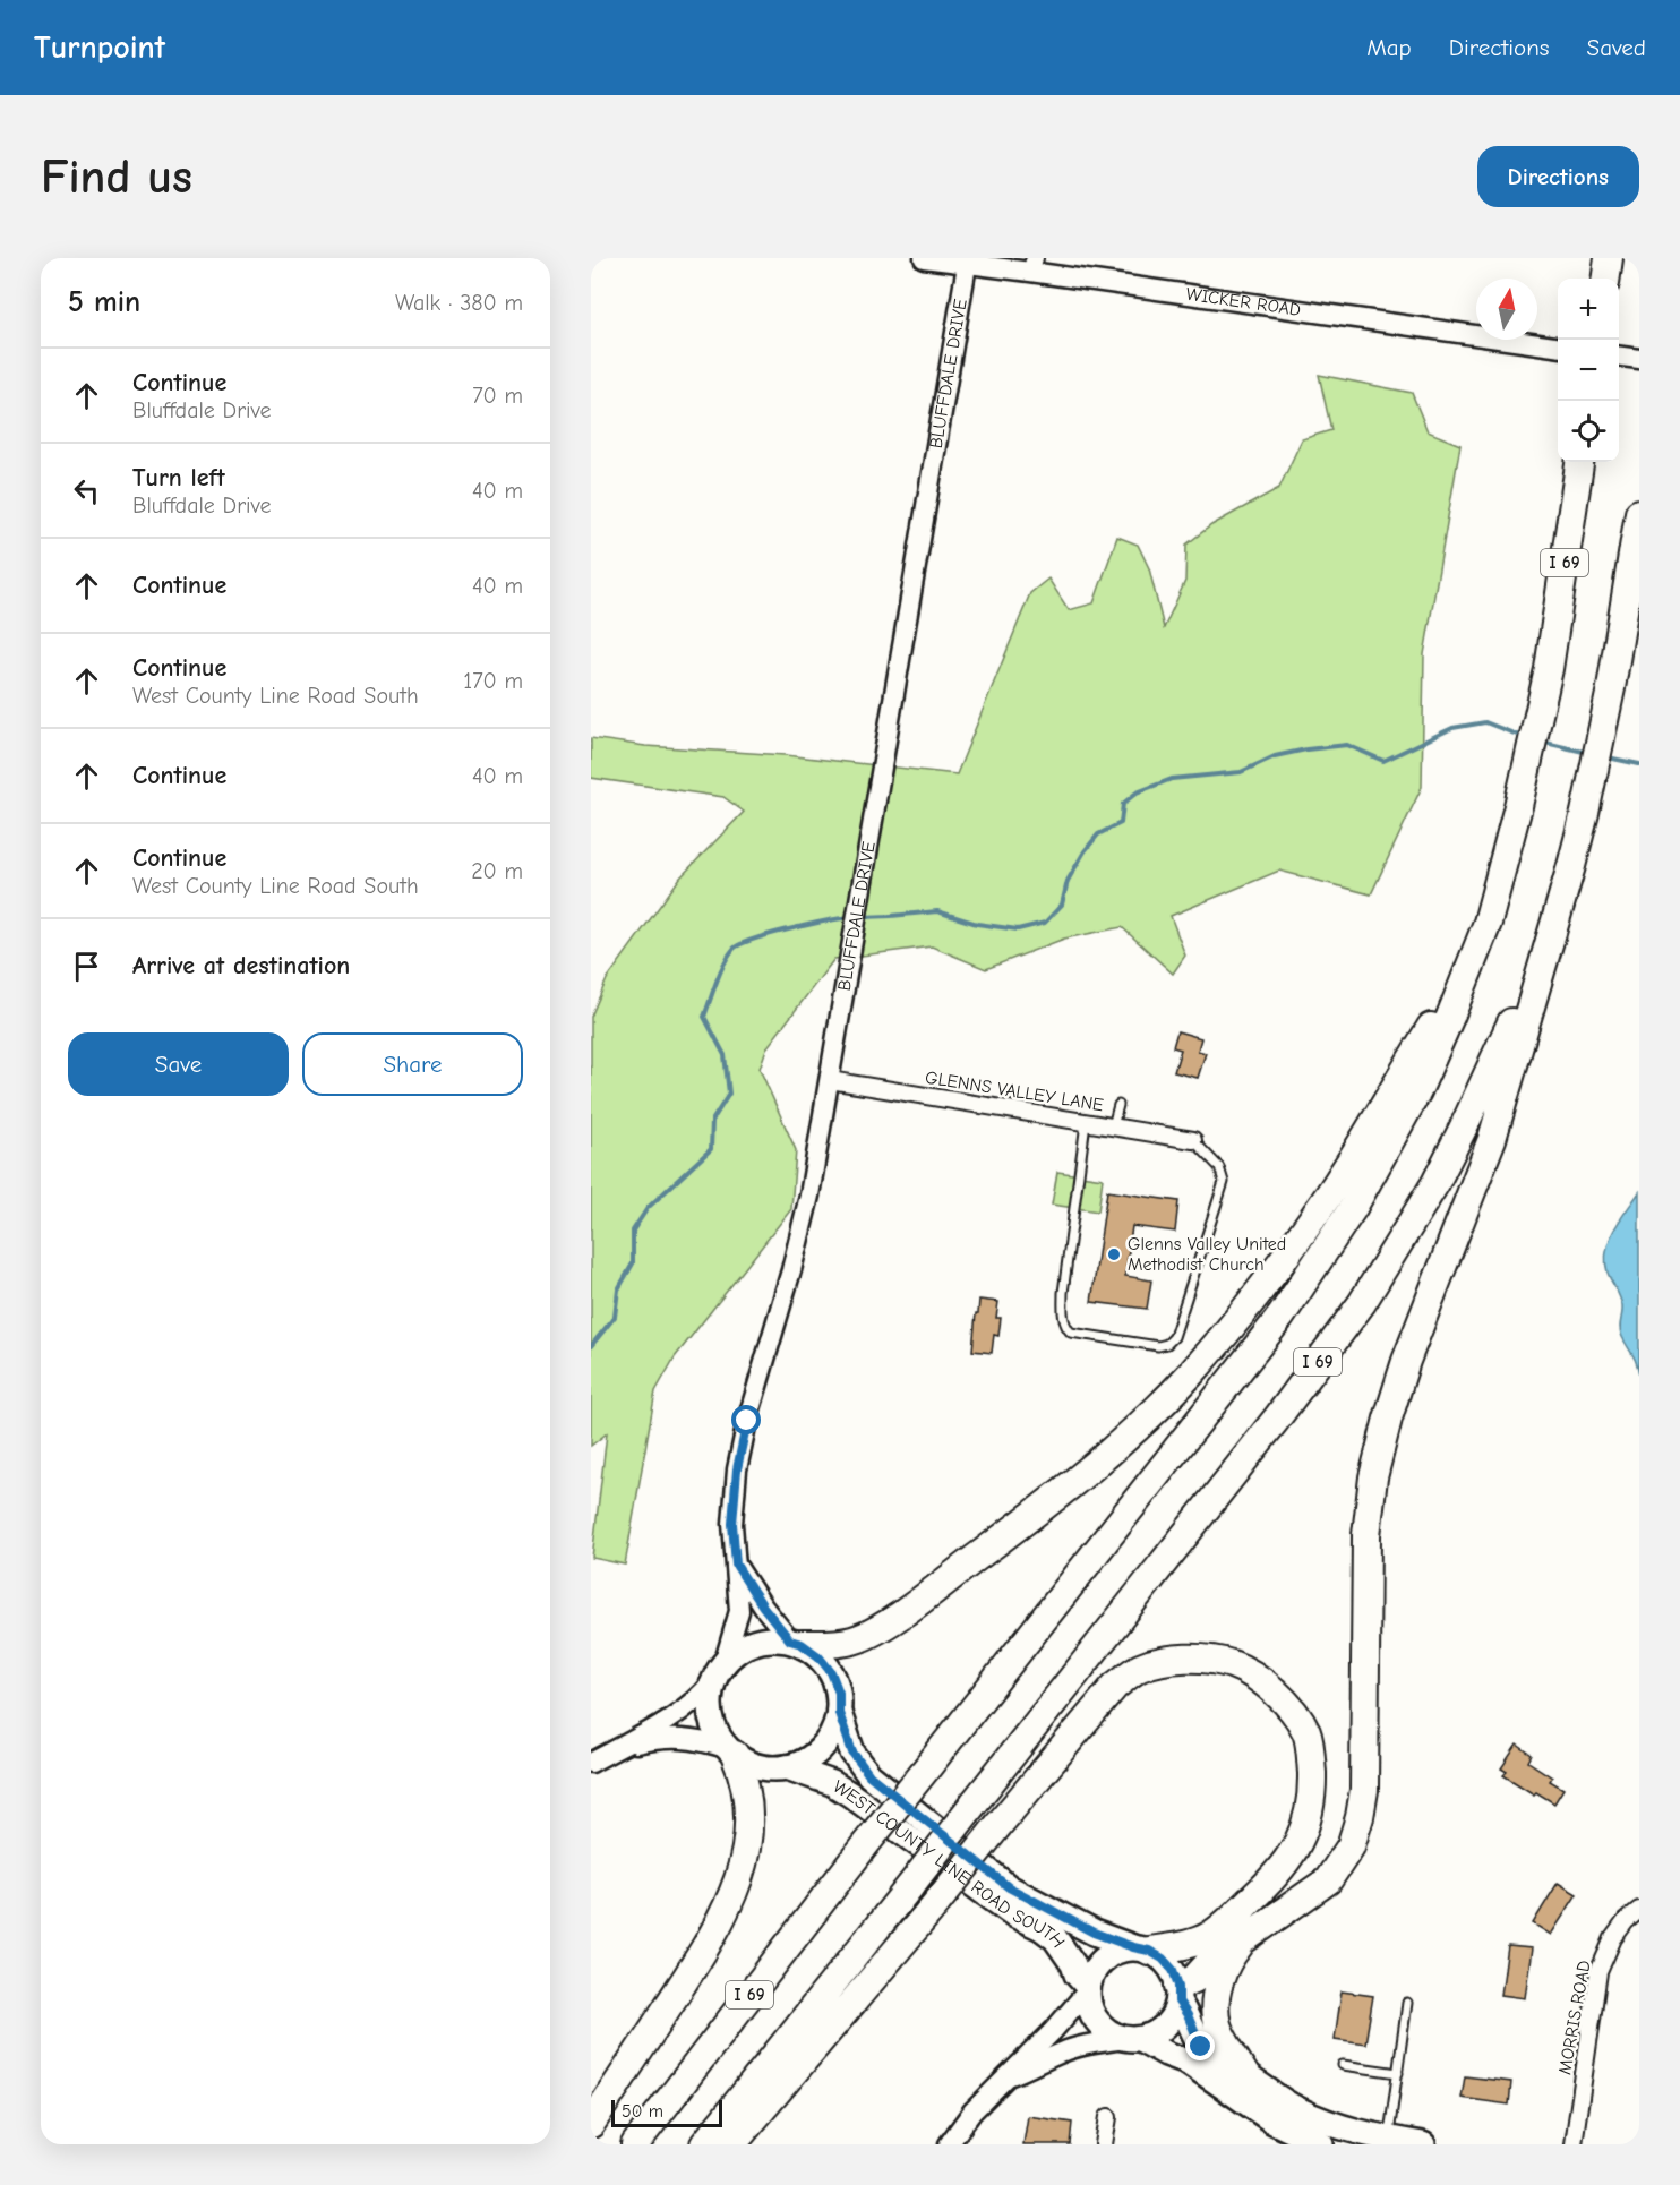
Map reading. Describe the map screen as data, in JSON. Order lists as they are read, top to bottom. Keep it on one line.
{"streets":{"highway":["I 69"],"main road":["WEST COUNTY LINE ROAD SOUTH"],"street":["WICKER ROAD","BLUFFDALE DRIVE","GLENNS VALLEY LANE","MORRIS ROAD"]},"crossings":[["WICKER ROAD","BLUFFDALE DRIVE"],["BLUFFDALE DRIVE","GLENNS VALLEY LANE"],["BLUFFDALE DRIVE","WEST COUNTY LINE ROAD SOUTH"]],"places":["Glenns Valley United Methodist Church"],"scale_bar":"50 m","north":"top","page":{"header":"Turnpoint","nav":["Map","Directions","Saved"],"buttons":["Directions",["Save","Share"]],"title":"Find us","heading":["5 min","Walk · 380 m"],"map_buttons":["+","−"],"list":[["Continue","Bluffdale Drive","70 m"],["Turn left","Bluffdale Drive","40 m"],["Continue","40 m"],["Continue","West County Line Road South","170 m"],["Continue","40 m"],["Continue","West County Line Road South","20 m"],"Arrive at destination"],"scale":"50 m"}}
